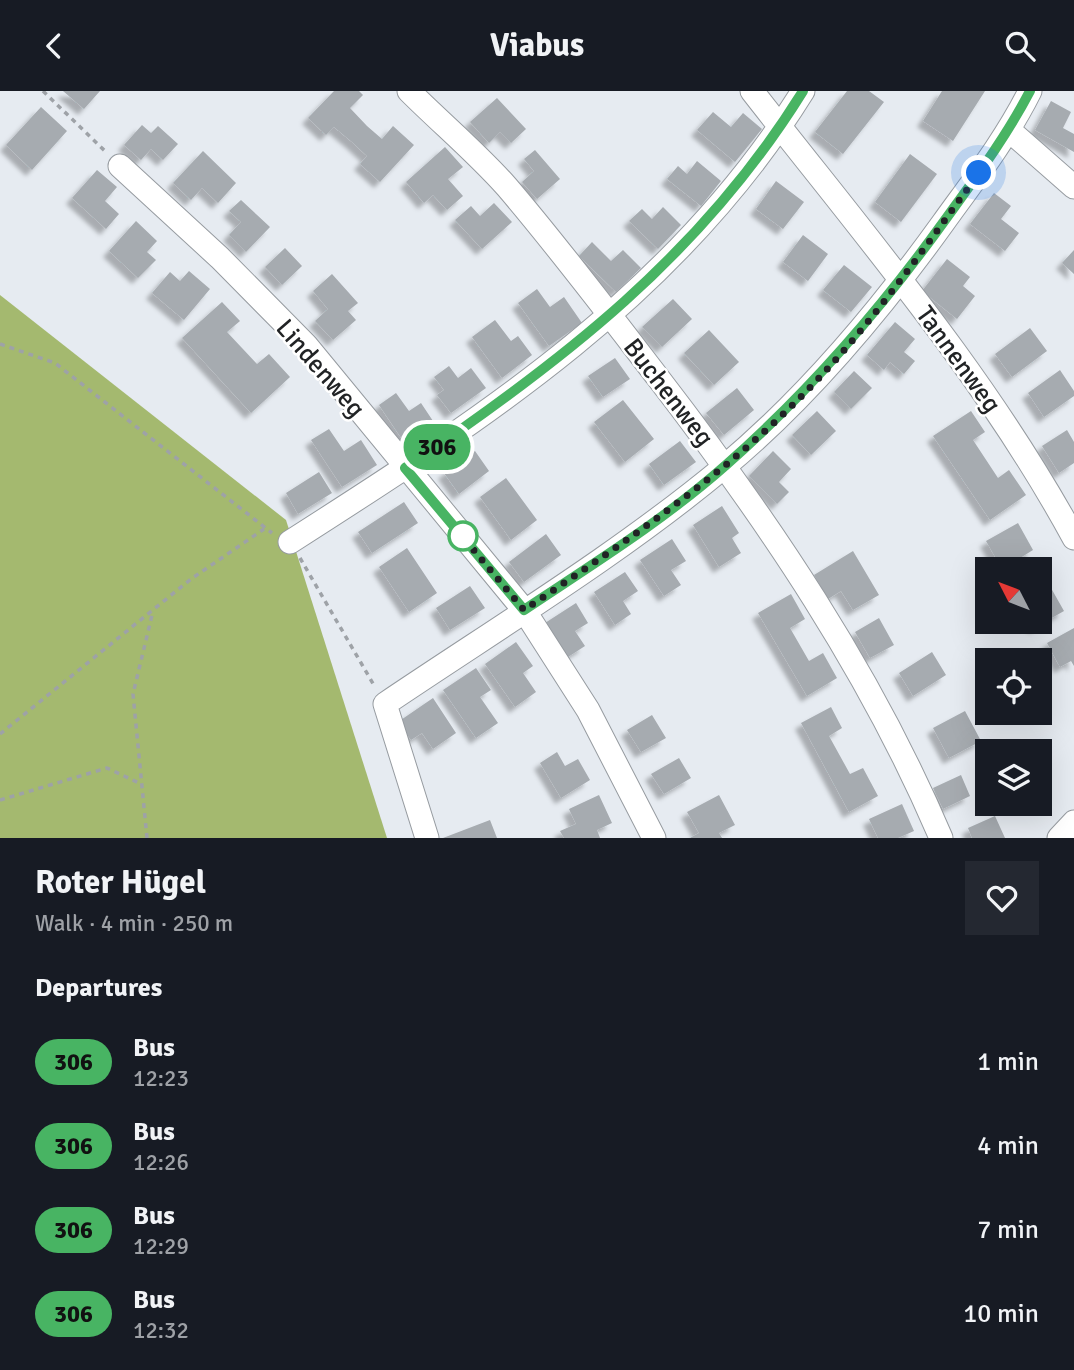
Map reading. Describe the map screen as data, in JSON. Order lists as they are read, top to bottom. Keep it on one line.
{"streets":{"street":["Tannenweg","Lindenweg","Buchenweg"]},"lines":["bus line 306"],"north":"top left","page":{"header":"Viabus","on_map":"306","heading":[["Roter Hügel","Walk · 4 min · 250 m"],"Departures"],"list":[{"mark":"306","name":"Bus","note":"12:23","value":"1 min"},{"mark":"306","name":"Bus","note":"12:26","value":"4 min"},{"mark":"306","name":"Bus","note":"12:29","value":"7 min"},{"mark":"306","name":"Bus","note":"12:32","value":"10 min"}]}}
